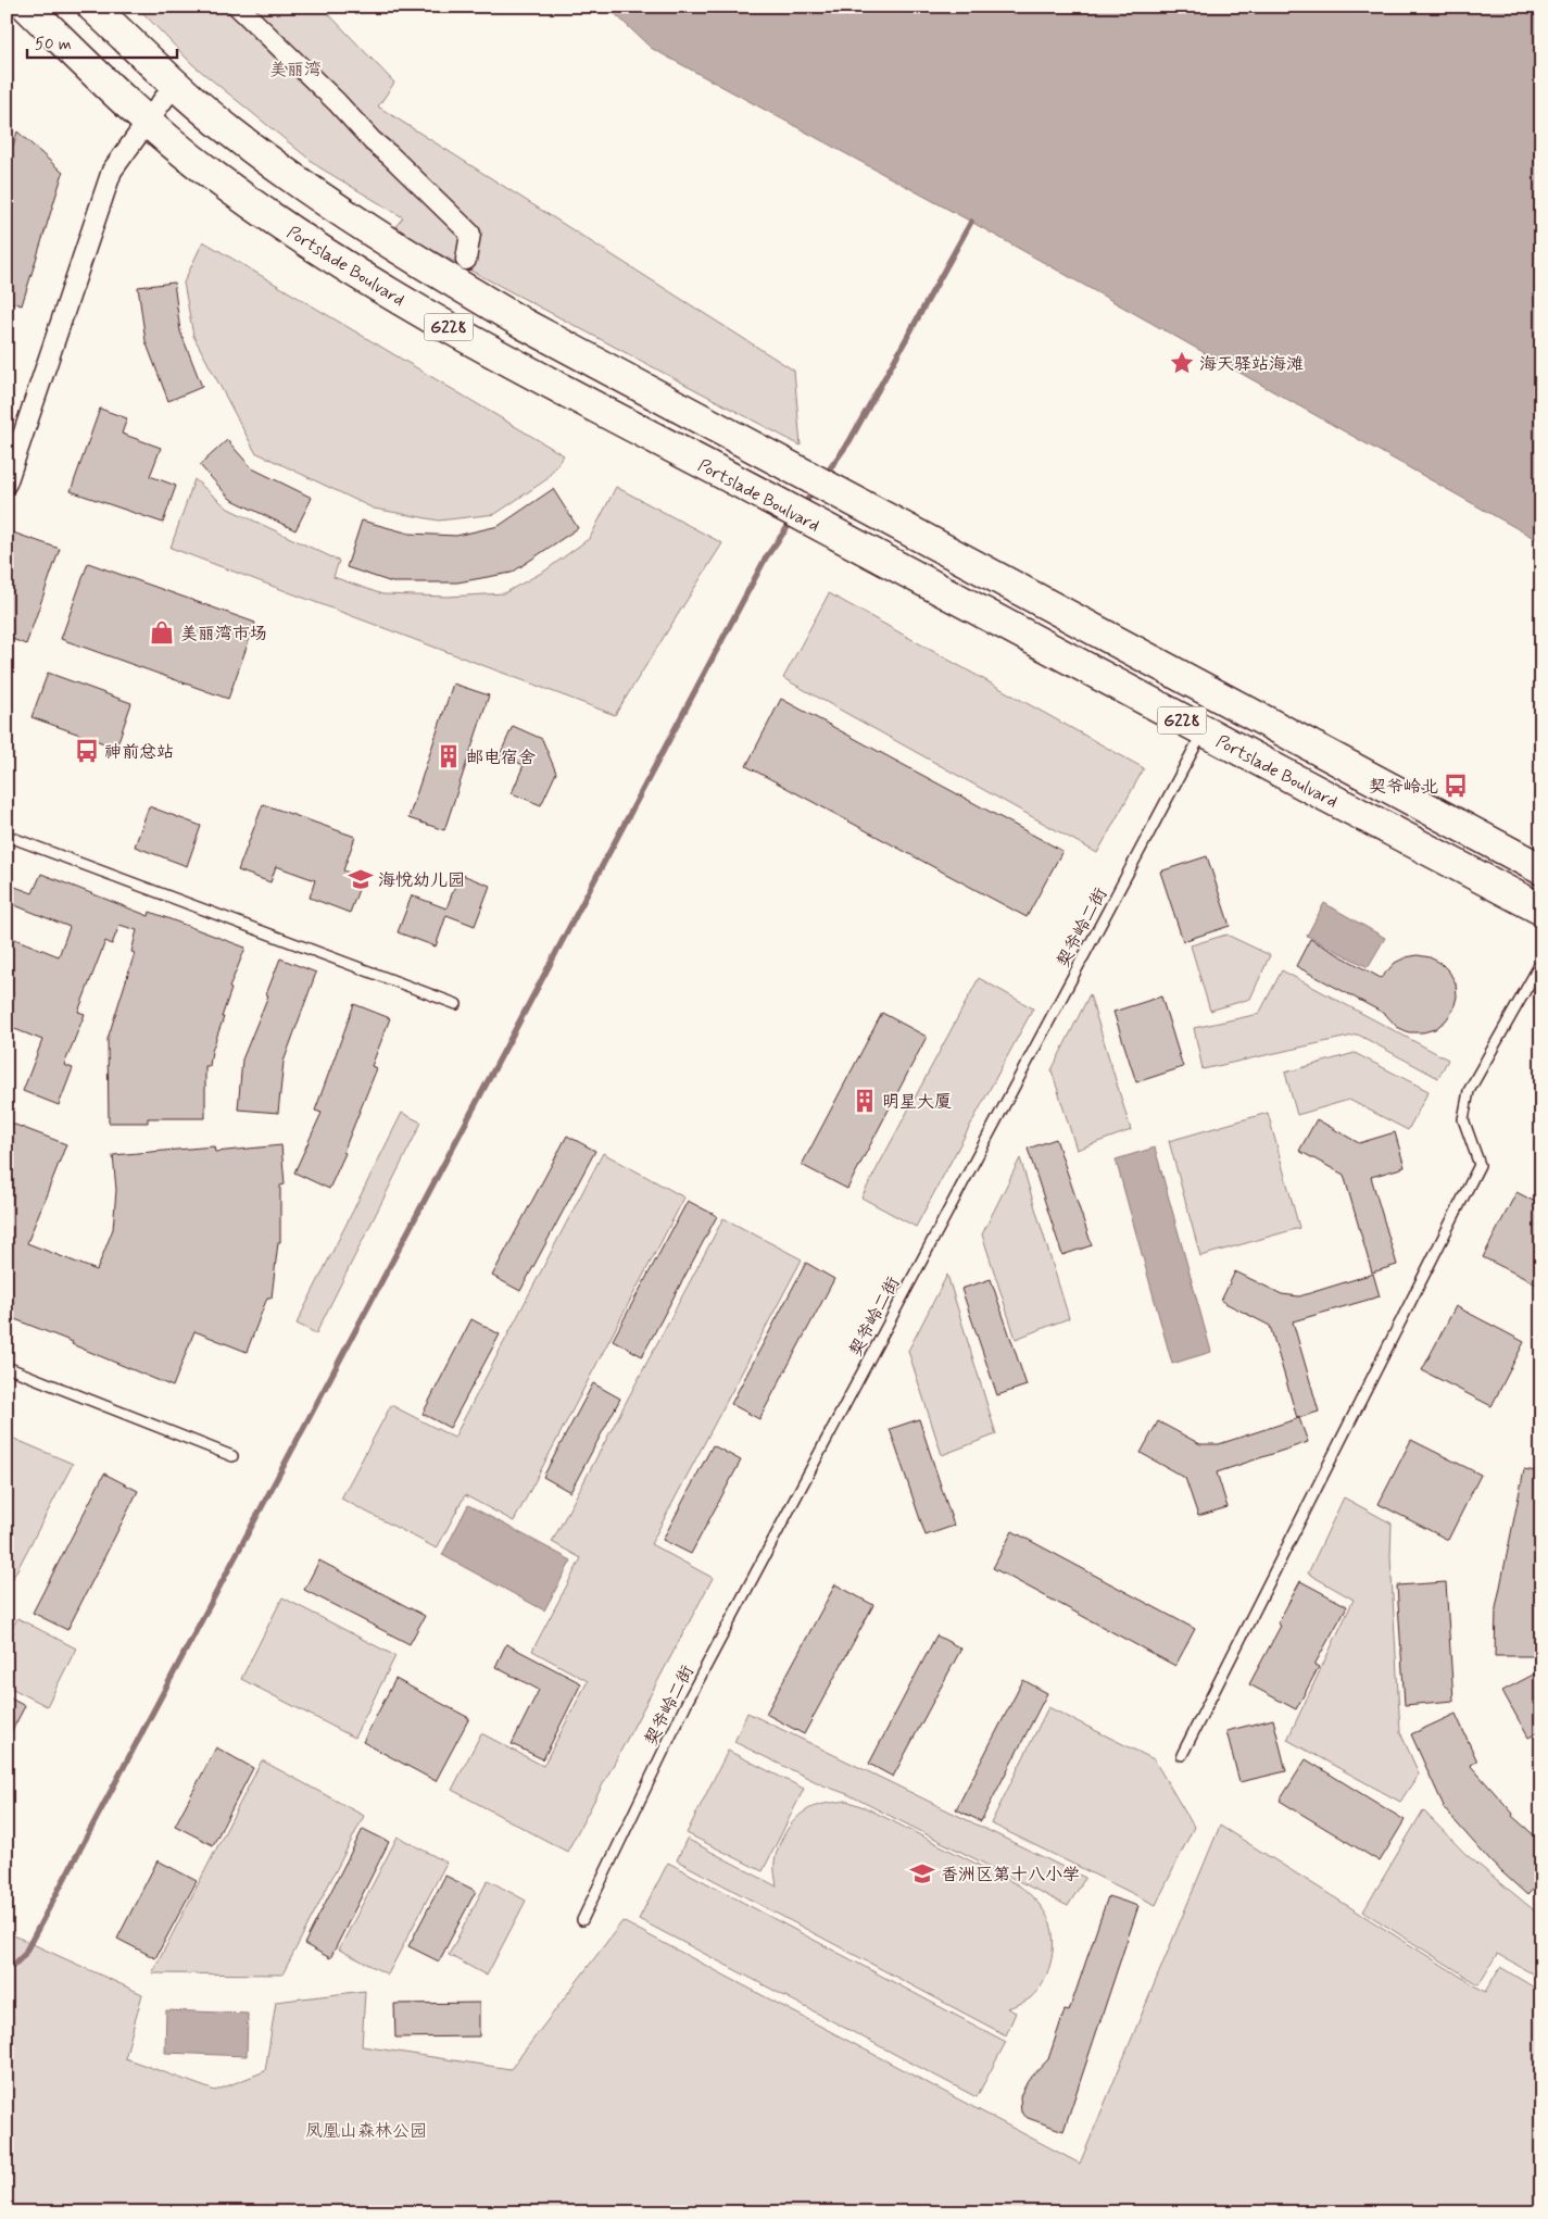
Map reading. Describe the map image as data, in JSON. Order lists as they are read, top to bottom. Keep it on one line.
{"streets":{"highway":["Portslade Boulvard","G228"],"lane":["契爷岭二街"]},"crossings":[["Portslade Boulvard","契爷岭二街"]],"parks":["美丽湾","凤凰山森林公园"],"places":{"place":["海天驿站海滩"],"shop":["美丽湾市场"],"bus stop":["神前总站","契爷岭北"],"building":["邮电宿舍","明星大厦"],"school or university":["海悦幼儿园","香洲区第十八小学"]},"scale_bar":"50 m"}
